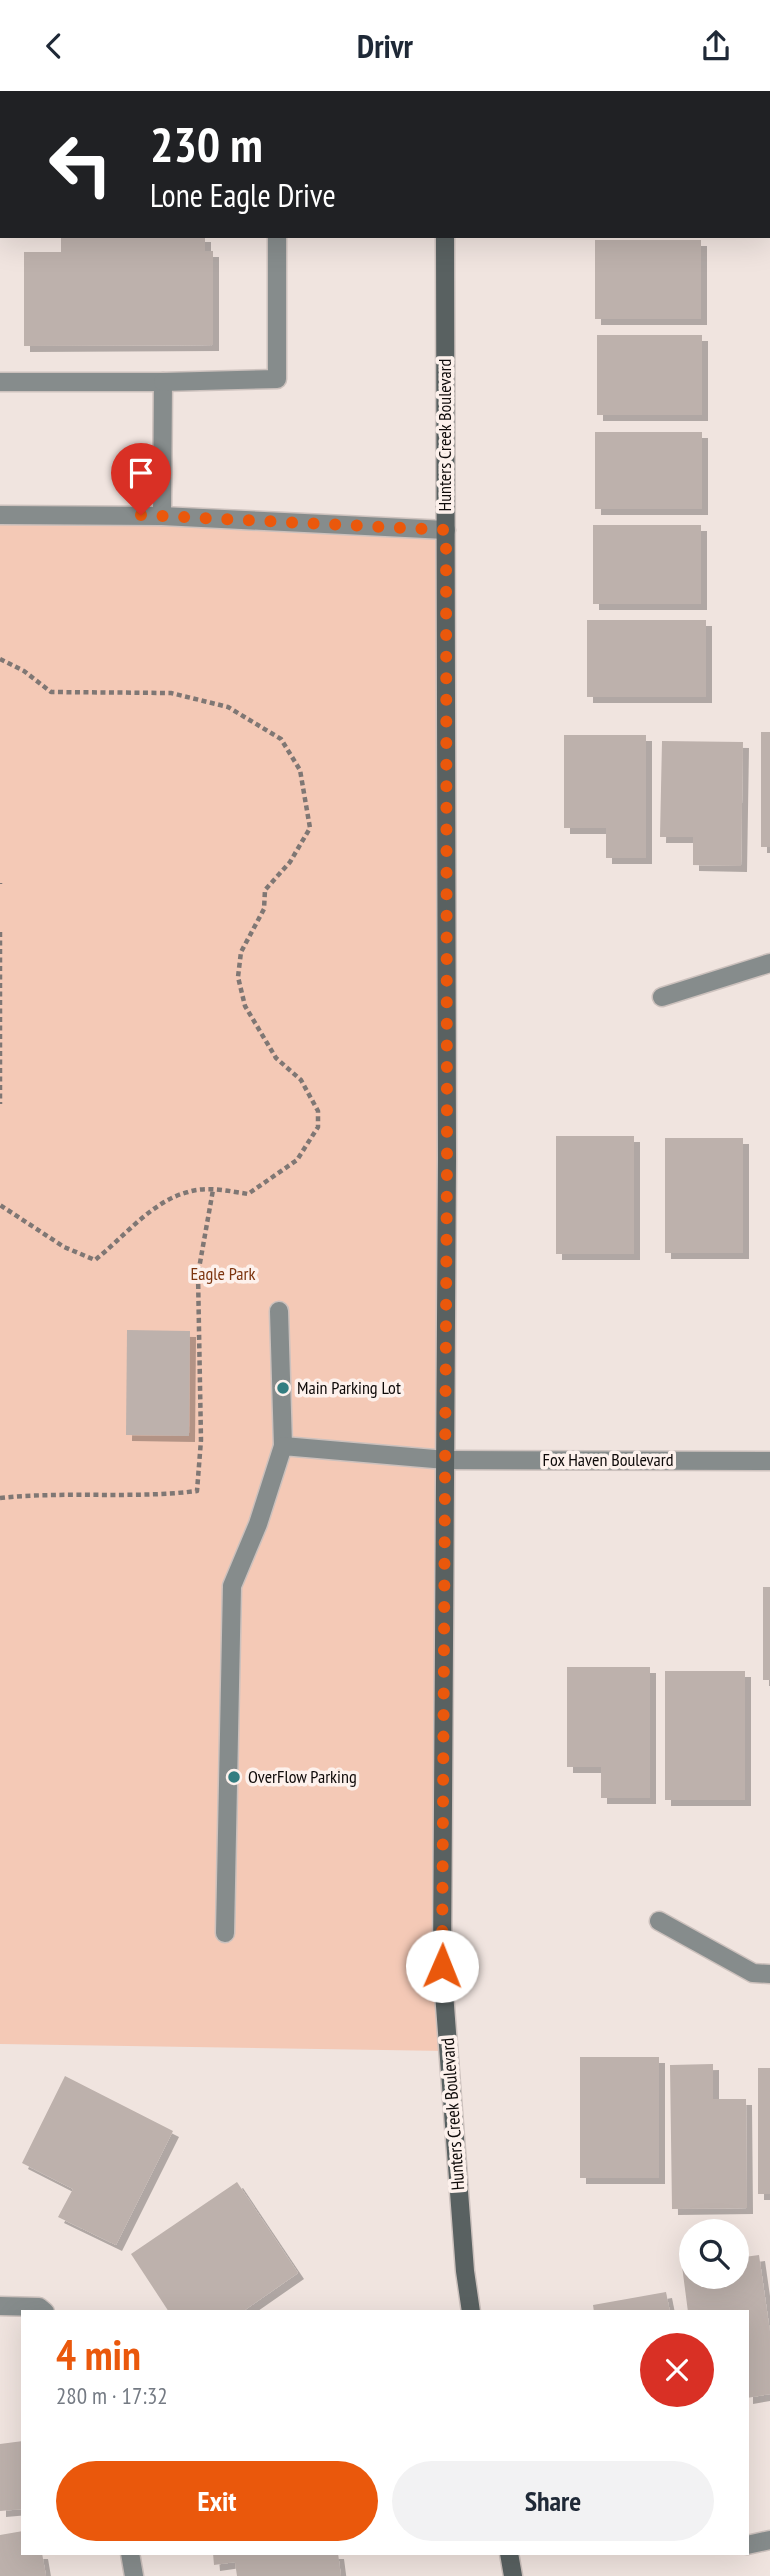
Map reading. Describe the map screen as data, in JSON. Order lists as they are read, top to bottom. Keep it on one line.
{"streets":{"street":["Hunters Creek Boulevard","Fox Haven Boulevard"]},"crossings":[["Hunters Creek Boulevard","Fox Haven Boulevard"]],"parks":["Eagle Park"],"places":["Main Parking Lot","OverFlow Parking"],"page":{"header":"Drivr","turn":["230 m","Lone Eagle Drive"],"heading":["4 min","280 m · 17:32"],"buttons":["Exit","Share"]}}
